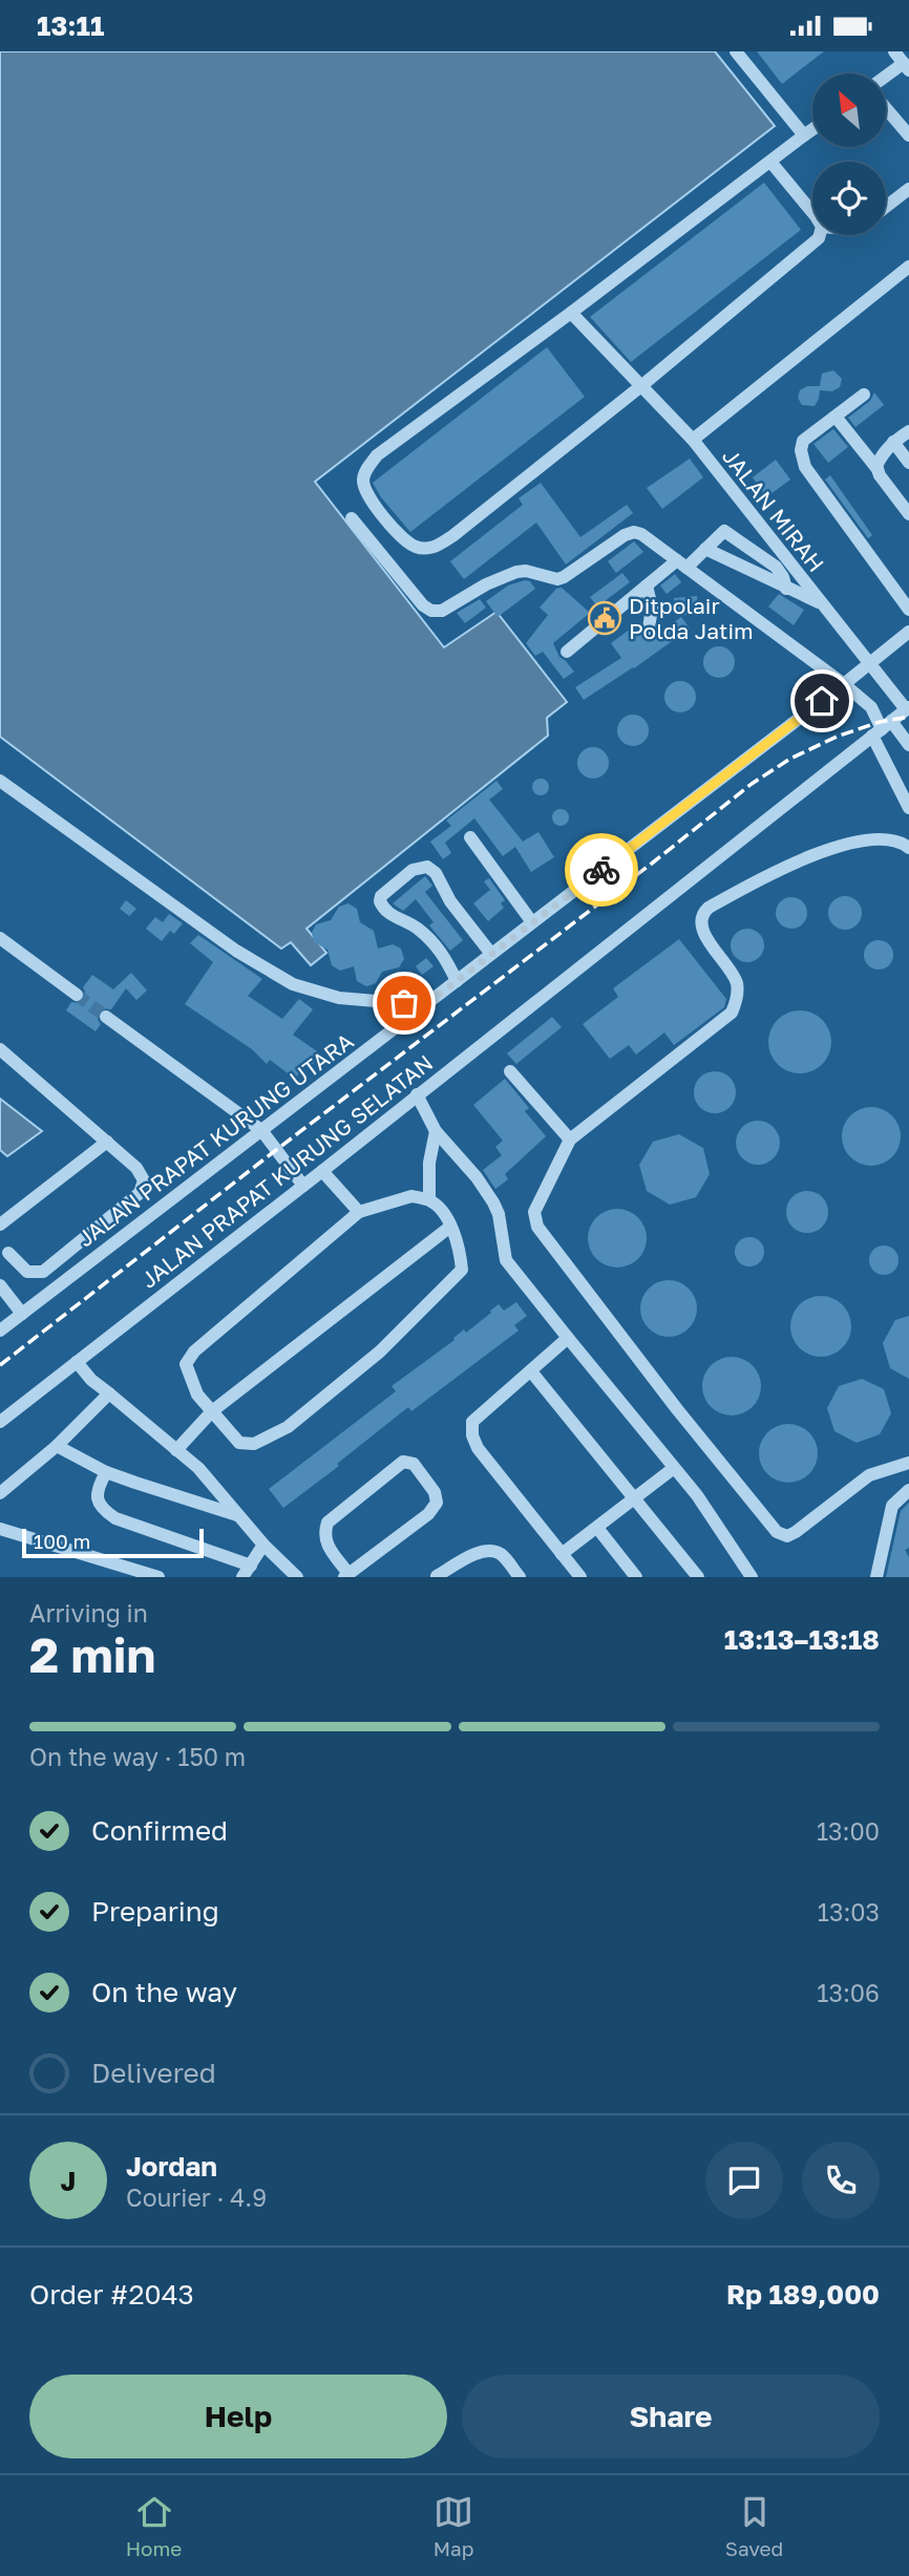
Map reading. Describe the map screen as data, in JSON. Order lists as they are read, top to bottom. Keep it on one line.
{"streets":{"street":["JALAN MIRAH","JALAN PRAPAT KURUNG UTARA","JALAN PRAPAT KURUNG SELATAN"]},"crossings":[["JALAN MIRAH","JALAN PRAPAT KURUNG UTARA"],["JALAN MIRAH","JALAN PRAPAT KURUNG SELATAN"]],"places":{"public building":["Ditpolair Polda Jatim"]},"scale_bar":"100 m","north":"top left","page":{"status":"13:11","scale":"100 m","heading":["2 min","Arriving in","13:13–13:18"],"panel":["Jordan","Courier · 4.9","Order #2043","Rp 189,000"],"bar":"On the way · 150 m","list":[["Confirmed","13:00"],["Preparing","13:03"],["On the way","13:06"],"Delivered"],"round":"J","buttons":["Help","Share"],"tabs":["Home","Map","Saved"]}}
